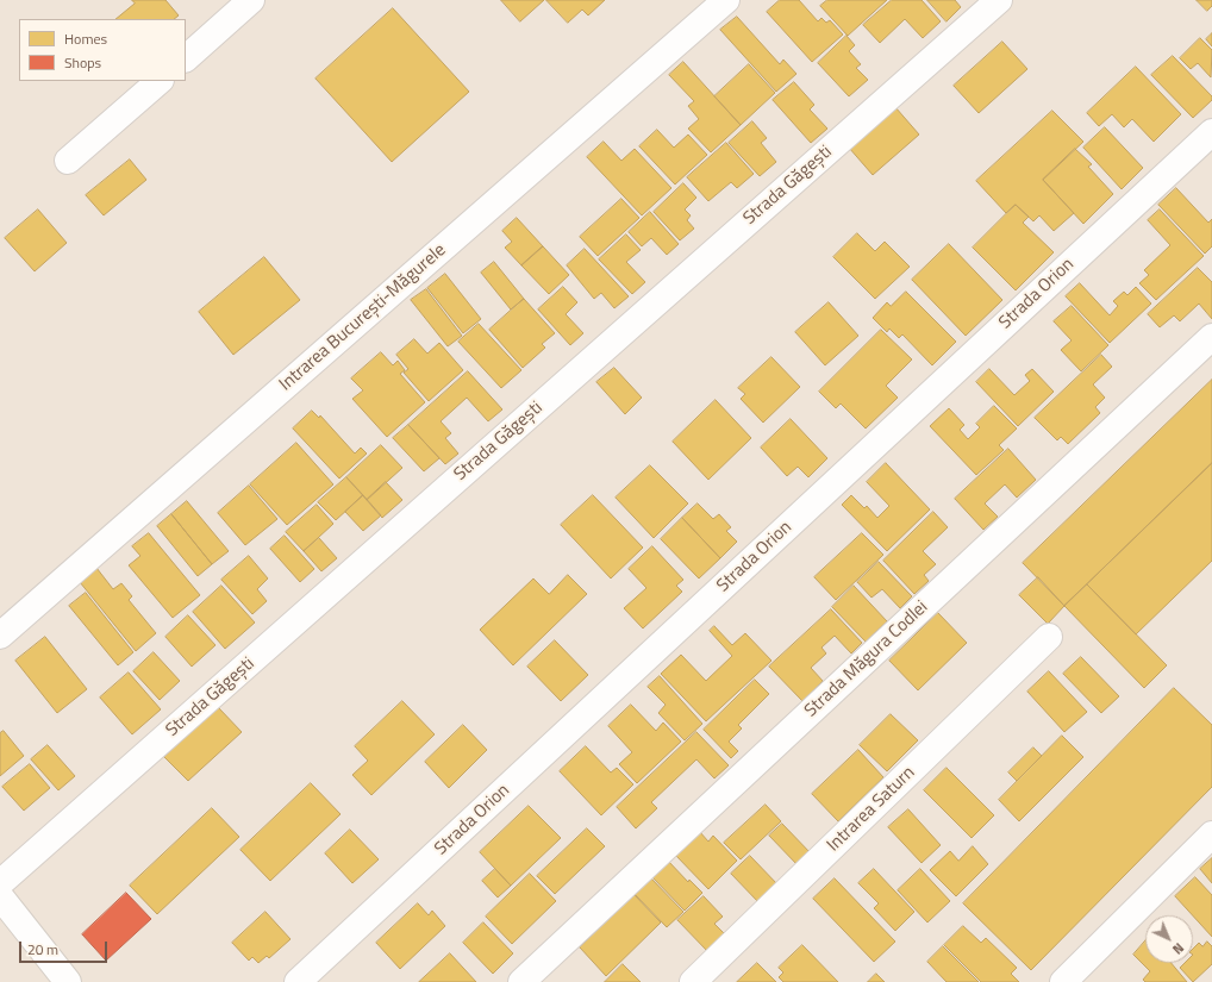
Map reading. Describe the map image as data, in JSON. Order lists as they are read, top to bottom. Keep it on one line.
{"streets":{"street":["Strada Găgești","Strada Orion","Intrarea București-Măgurele","Strada Măgura Codlei","Intrarea Saturn"]},"legend":["Homes","Shops"],"scale_bar":"20 m","north":"bottom right"}
